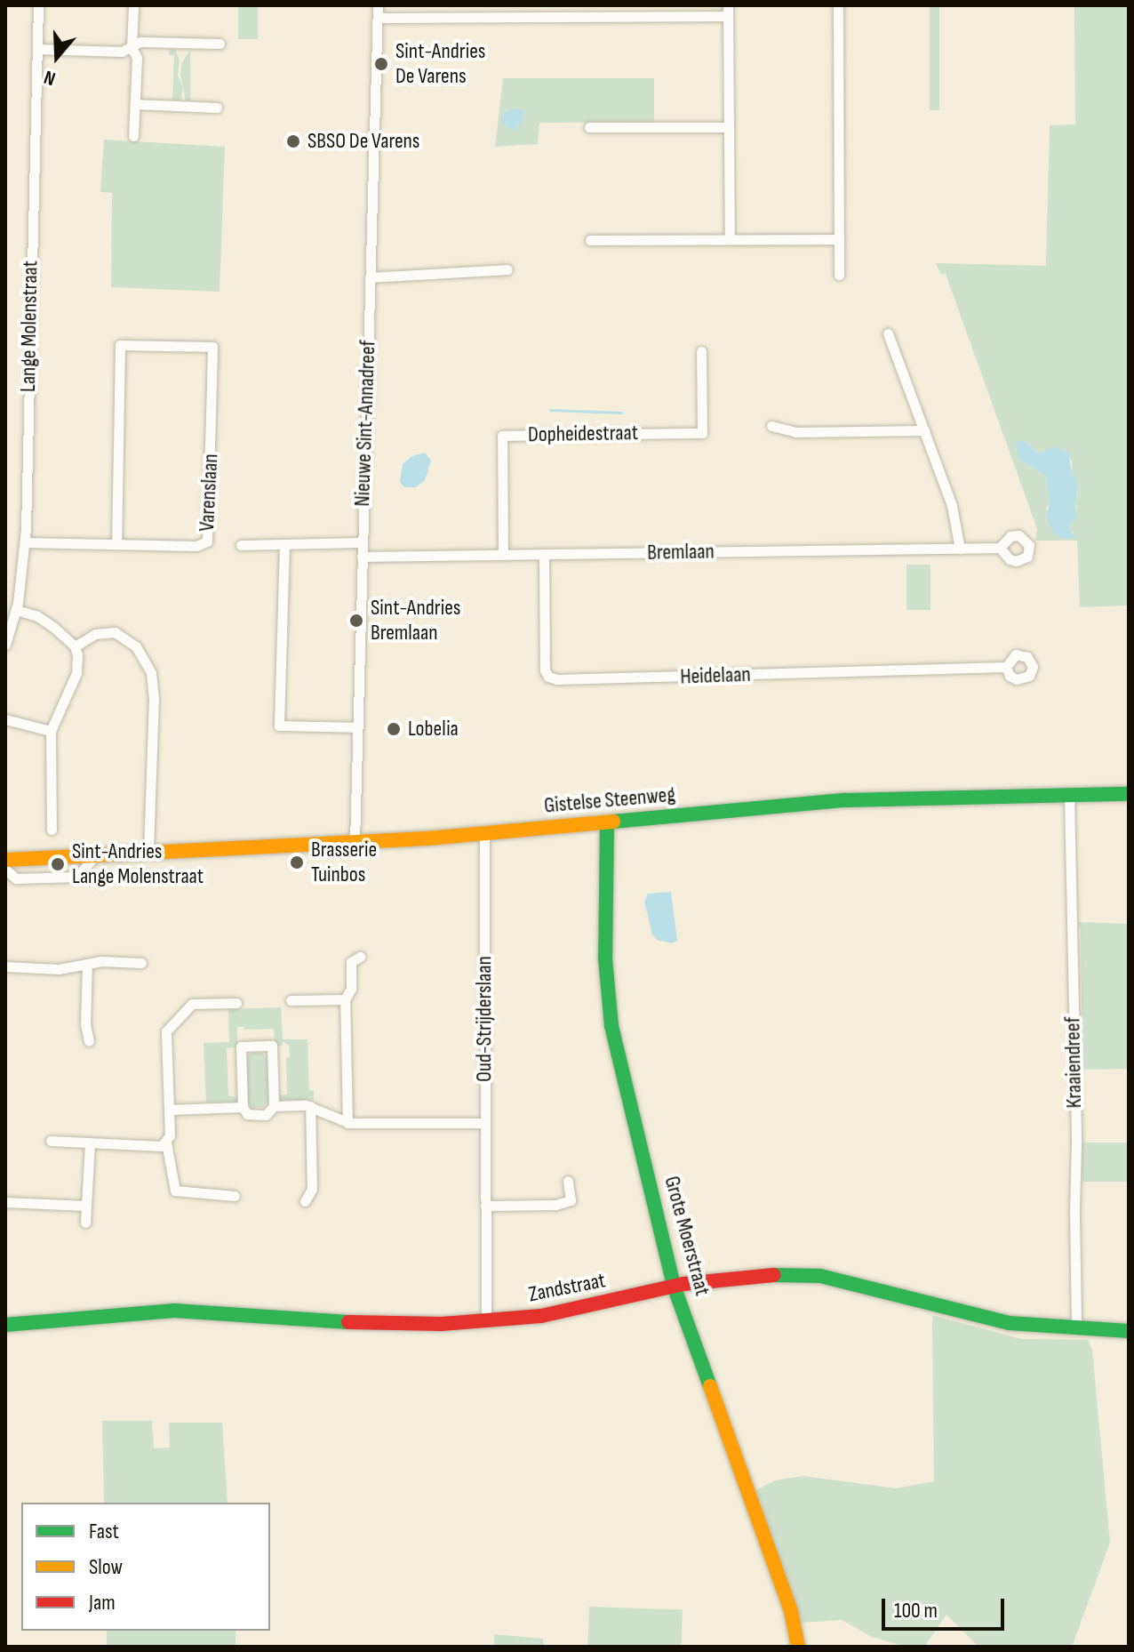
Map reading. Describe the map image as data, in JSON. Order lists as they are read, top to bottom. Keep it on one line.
{"streets":{"street":["Lange Molenstraat","Nieuwe Sint-Annadreef","Dopheidestraat","Varenslaan","Bremlaan","Heidelaan","Gistelse Steenweg","Oud-Strijderslaan","Kraaiendreef","Grote Moerstraat","Zandstraat"]},"crossings":[["Lange Molenstraat","Varenslaan"],["Nieuwe Sint-Annadreef","Bremlaan"],["Nieuwe Sint-Annadreef","Gistelse Steenweg"],["Dopheidestraat","Bremlaan"],["Bremlaan","Heidelaan"],["Gistelse Steenweg","Oud-Strijderslaan"],["Gistelse Steenweg","Kraaiendreef"],["Gistelse Steenweg","Grote Moerstraat"],["Oud-Strijderslaan","Zandstraat"],["Kraaiendreef","Zandstraat"],["Grote Moerstraat","Zandstraat"]],"places":["Sint-Andries De Varens","SBSO De Varens","Sint-Andries Bremlaan","Lobelia","Brasserie Tuinbos","Sint-Andries Lange Molenstraat"],"legend":["Fast","Slow","Jam"],"scale_bar":"100 m","north":"bottom"}
